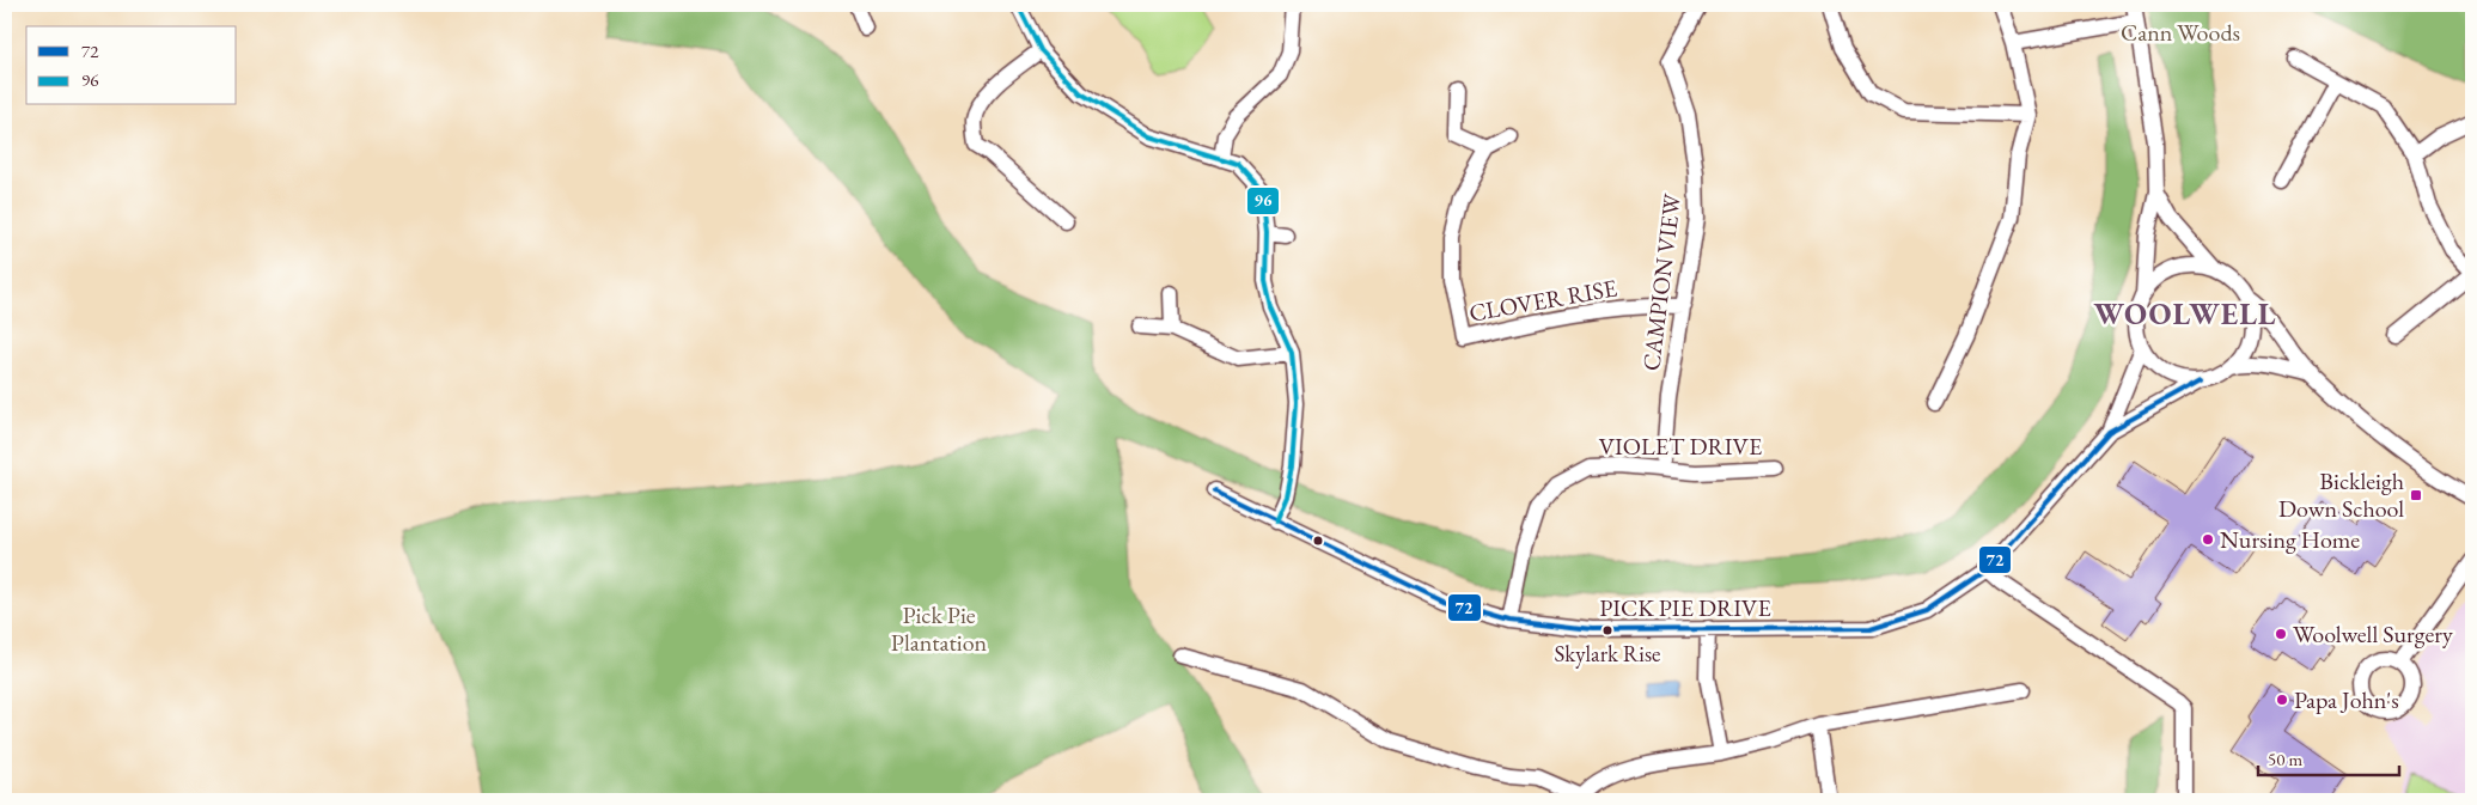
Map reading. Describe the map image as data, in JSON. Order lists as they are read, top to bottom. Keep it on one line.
{"streets":{"street":["CAMPION VIEW","CLOVER RISE","VIOLET DRIVE","PICK PIE DRIVE"]},"crossings":[["CAMPION VIEW","CLOVER RISE"],["CAMPION VIEW","VIOLET DRIVE"],["VIOLET DRIVE","PICK PIE DRIVE"]],"districts":["WOOLWELL"],"parks":["Cann Woods","Pick Pie Plantation"],"places":{"transit":["Bickleigh Down School"],"other":["Nursing Home","Skylark Rise","Woolwell Surgery","Papa John's"]},"lines":["transit line 96","transit line 72"],"legend":["72","96"],"scale_bar":"50 m"}
